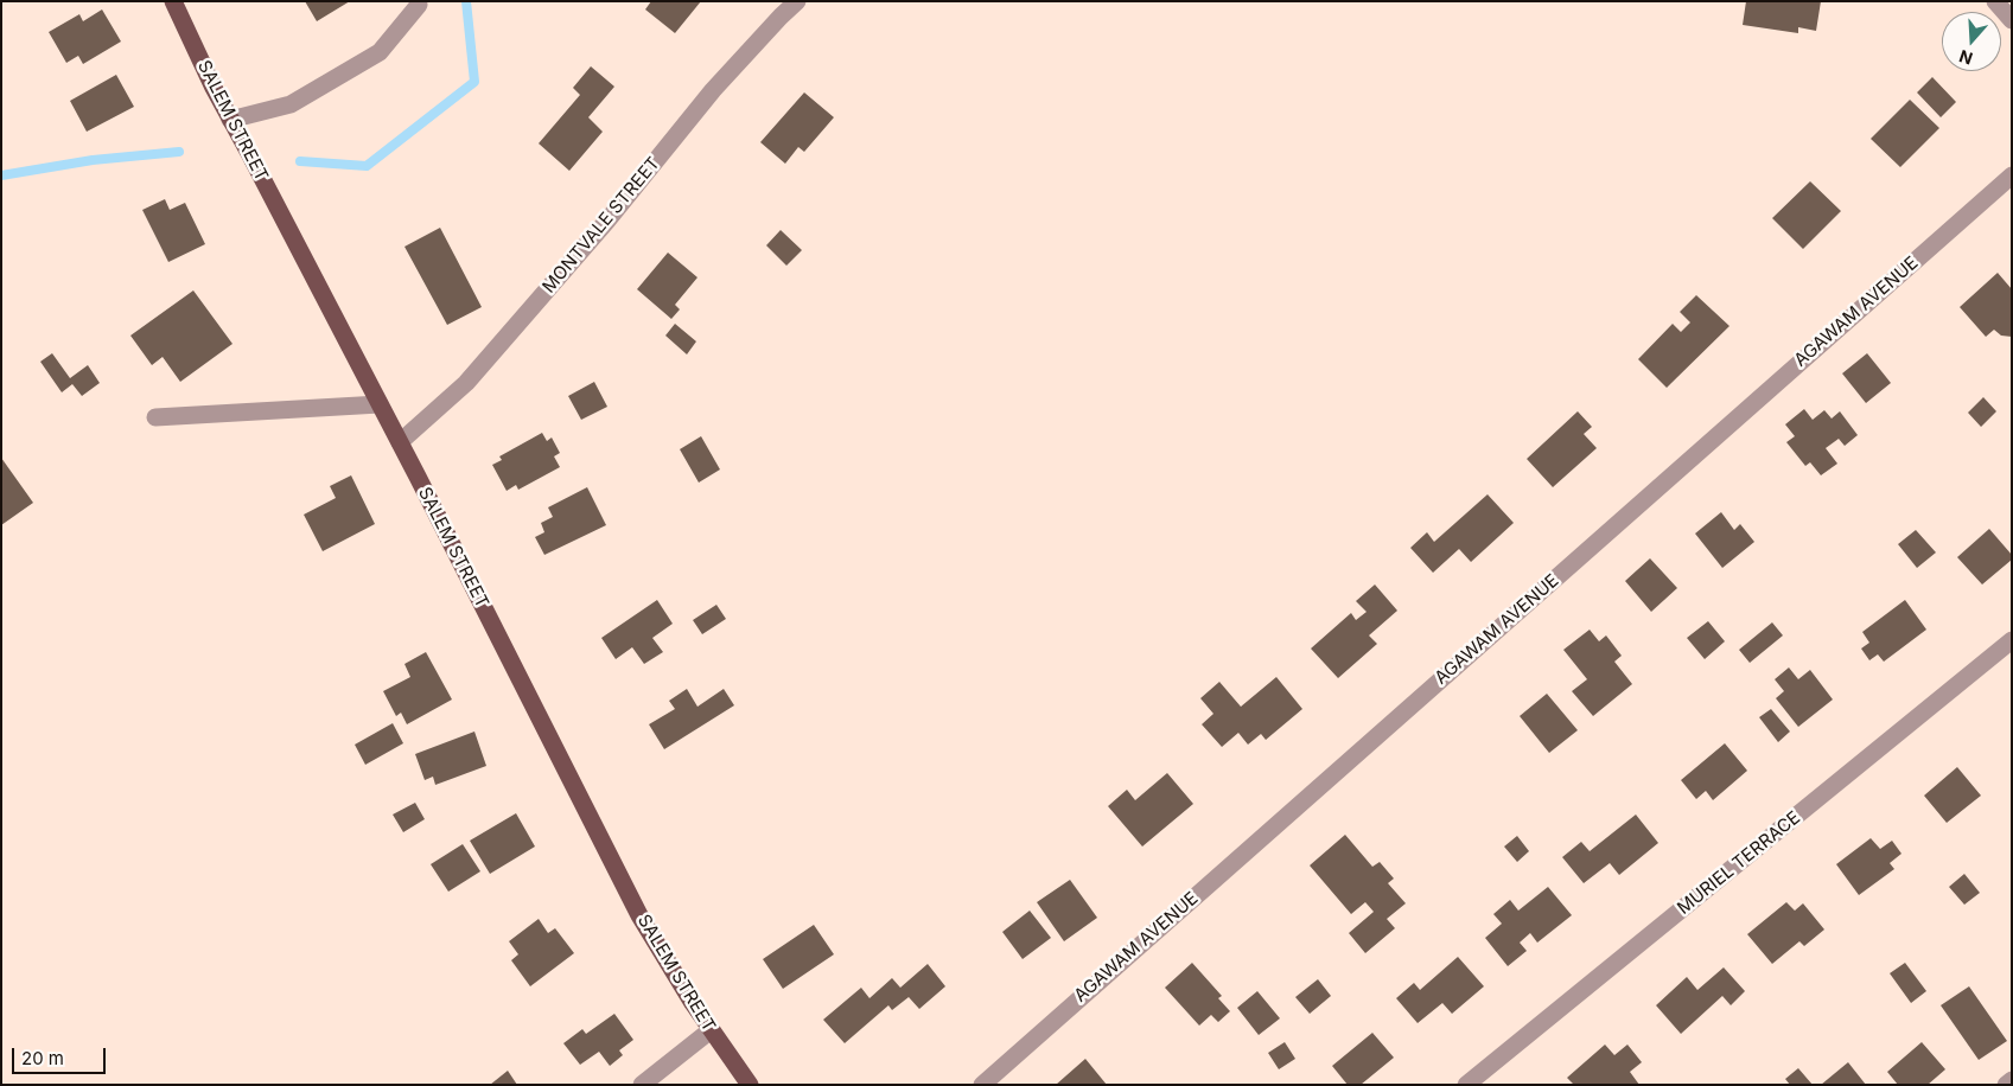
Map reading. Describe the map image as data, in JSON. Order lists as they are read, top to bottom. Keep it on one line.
{"streets":{"main road":["SALEM STREET"],"street":["MONTVALE STREET","AGAWAM AVENUE","MURIEL TERRACE"]},"crossings":[["SALEM STREET","MONTVALE STREET"]],"scale_bar":"20 m","north":"bottom"}
